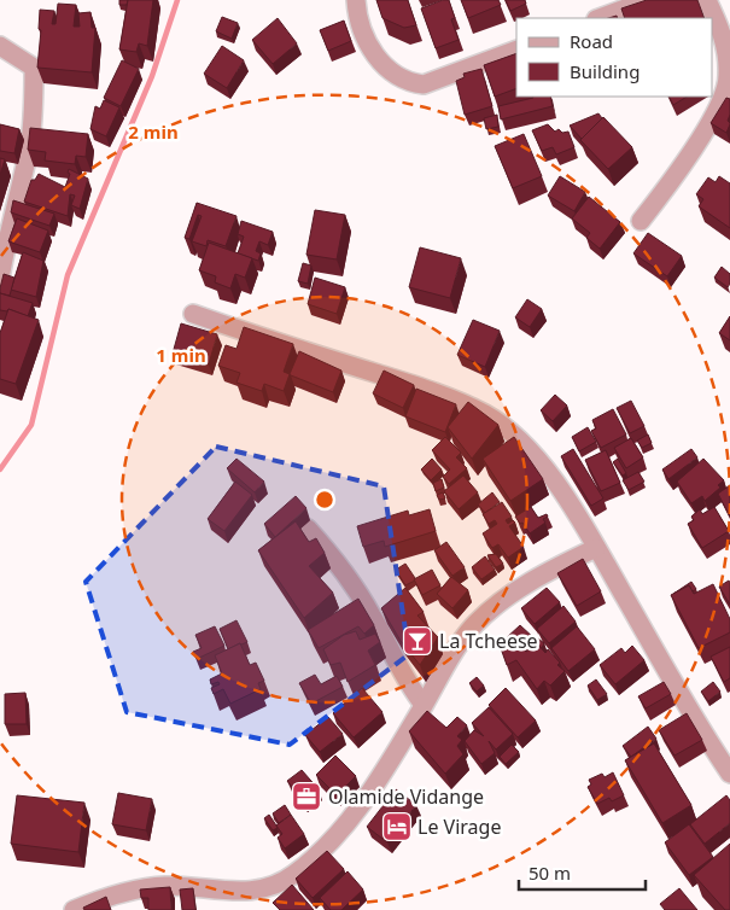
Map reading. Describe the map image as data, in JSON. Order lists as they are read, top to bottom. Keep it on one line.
{"places":{"bar":["La Tcheese"],"office":["Olamide Vidange"],"hotel":["Le Virage"]},"legend":["Road","Building"],"scale_bar":"50 m","rings":["2 min","1 min"]}
